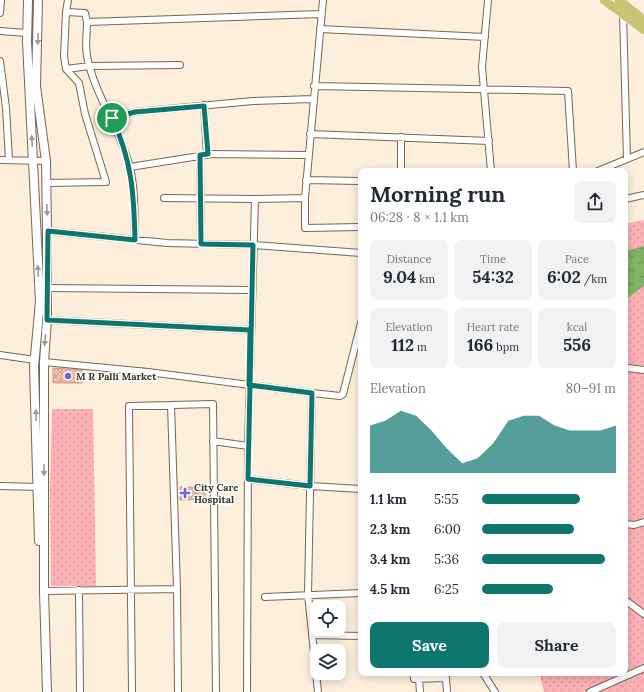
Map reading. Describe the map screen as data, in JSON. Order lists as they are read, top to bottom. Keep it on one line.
{"places":{"other":["M R Palli Market"],"health":["City Care Hospital"]},"page":{"heading":["Morning run","06:28 · 8 × 1.1 km"],"stats":[["Distance","9.04 km"],["Time","54:32"],["Pace","6:02 /km"],["Elevation","112 m"],["Heart rate","166 bpm"],["kcal","556"]],"chart":["Elevation","80–91 m"],"list":[{"name":"1.1 km","note":"5:55"},{"name":"2.3 km","note":"6:00"},{"name":"3.4 km","note":"5:36"},{"name":"4.5 km","note":"6:25"}],"buttons":["Save","Share"]}}
